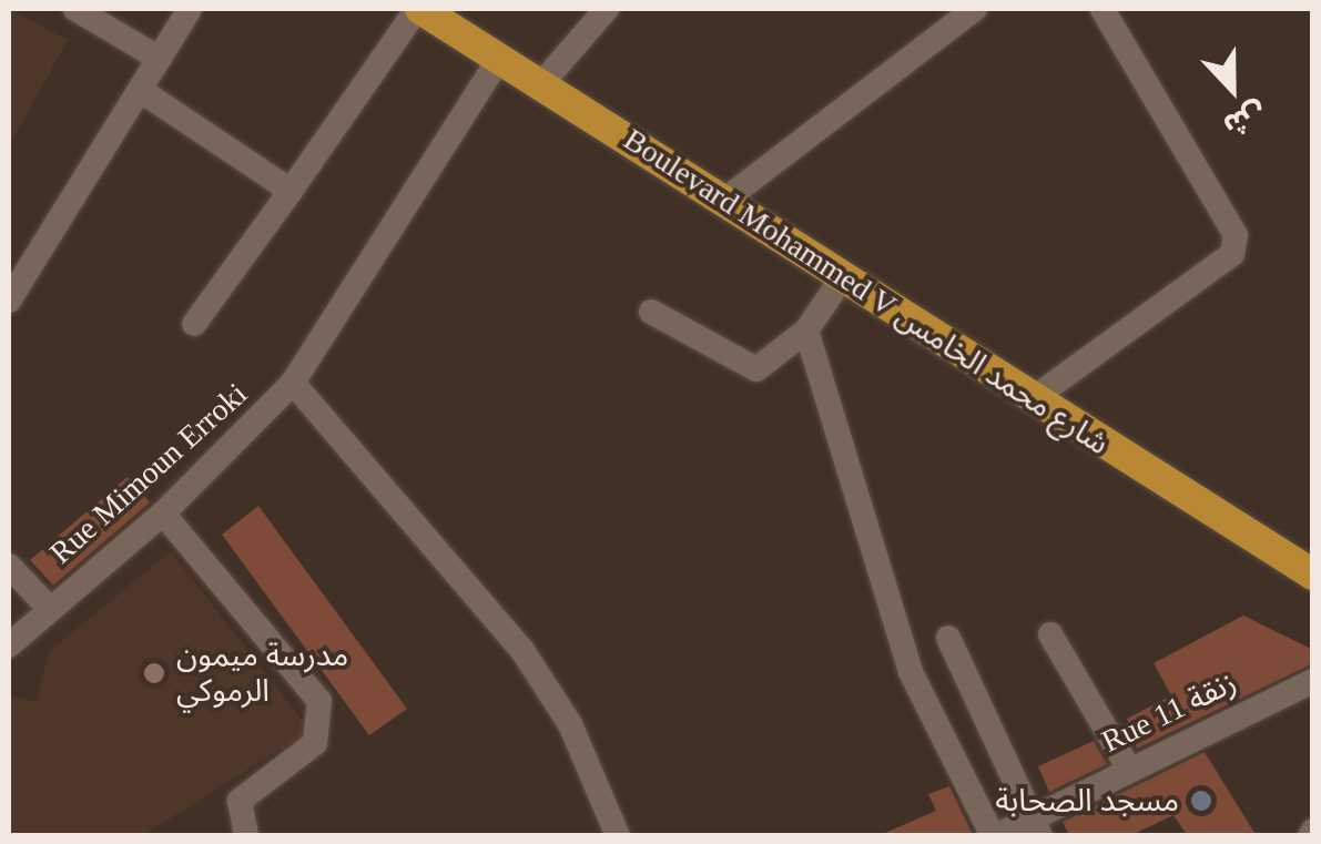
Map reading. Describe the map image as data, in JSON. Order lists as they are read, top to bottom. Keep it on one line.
{"streets":{"main road":["Boulevard Mohammed V شارع محمد الخامس"],"street":["Rue Mimoun Erroki","Rue 11 زنقة"]},"crossings":[["Boulevard Mohammed V شارع محمد الخامس","Rue Mimoun Erroki"]],"places":["مدرسة ميمون الرموكي","مسجد الصحابة"],"north":"bottom"}
